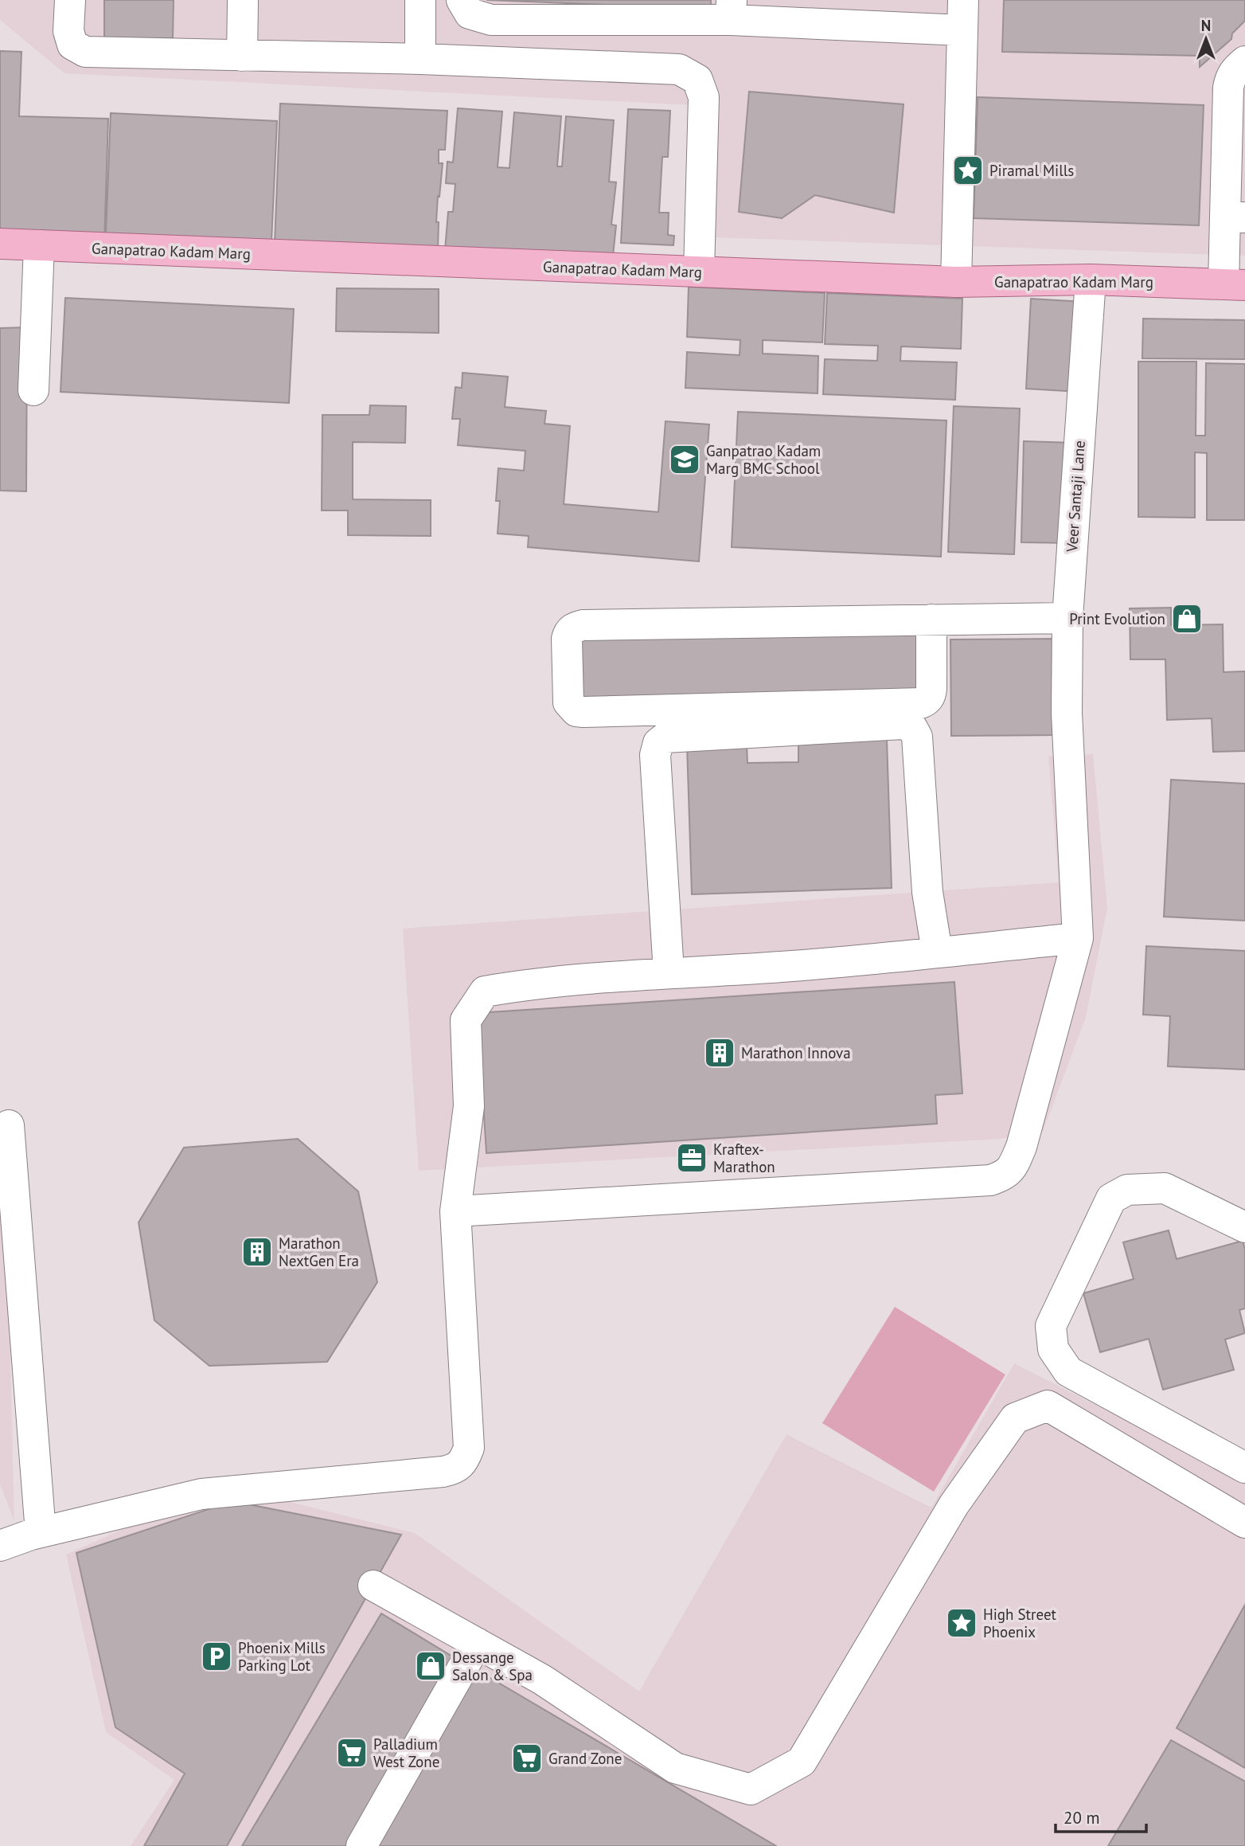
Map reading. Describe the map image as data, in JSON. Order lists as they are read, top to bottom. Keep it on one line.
{"streets":{"main road":["Ganapatrao Kadam Marg"],"street":["Veer Santaji Lane"]},"crossings":[["Ganapatrao Kadam Marg","Veer Santaji Lane"]],"places":{"place":["Piramal Mills","High Street Phoenix"],"school or university":["Ganpatrao Kadam Marg BMC School"],"shop":["Print Evolution","Dessange Salon & Spa"],"building":["Marathon Innova","Marathon NextGen Era"],"office":["Kraftex- Marathon"],"parking":["Phoenix Mills Parking Lot"],"supermarket":["Palladium West Zone","Grand Zone"]},"scale_bar":"20 m","north":"top"}
